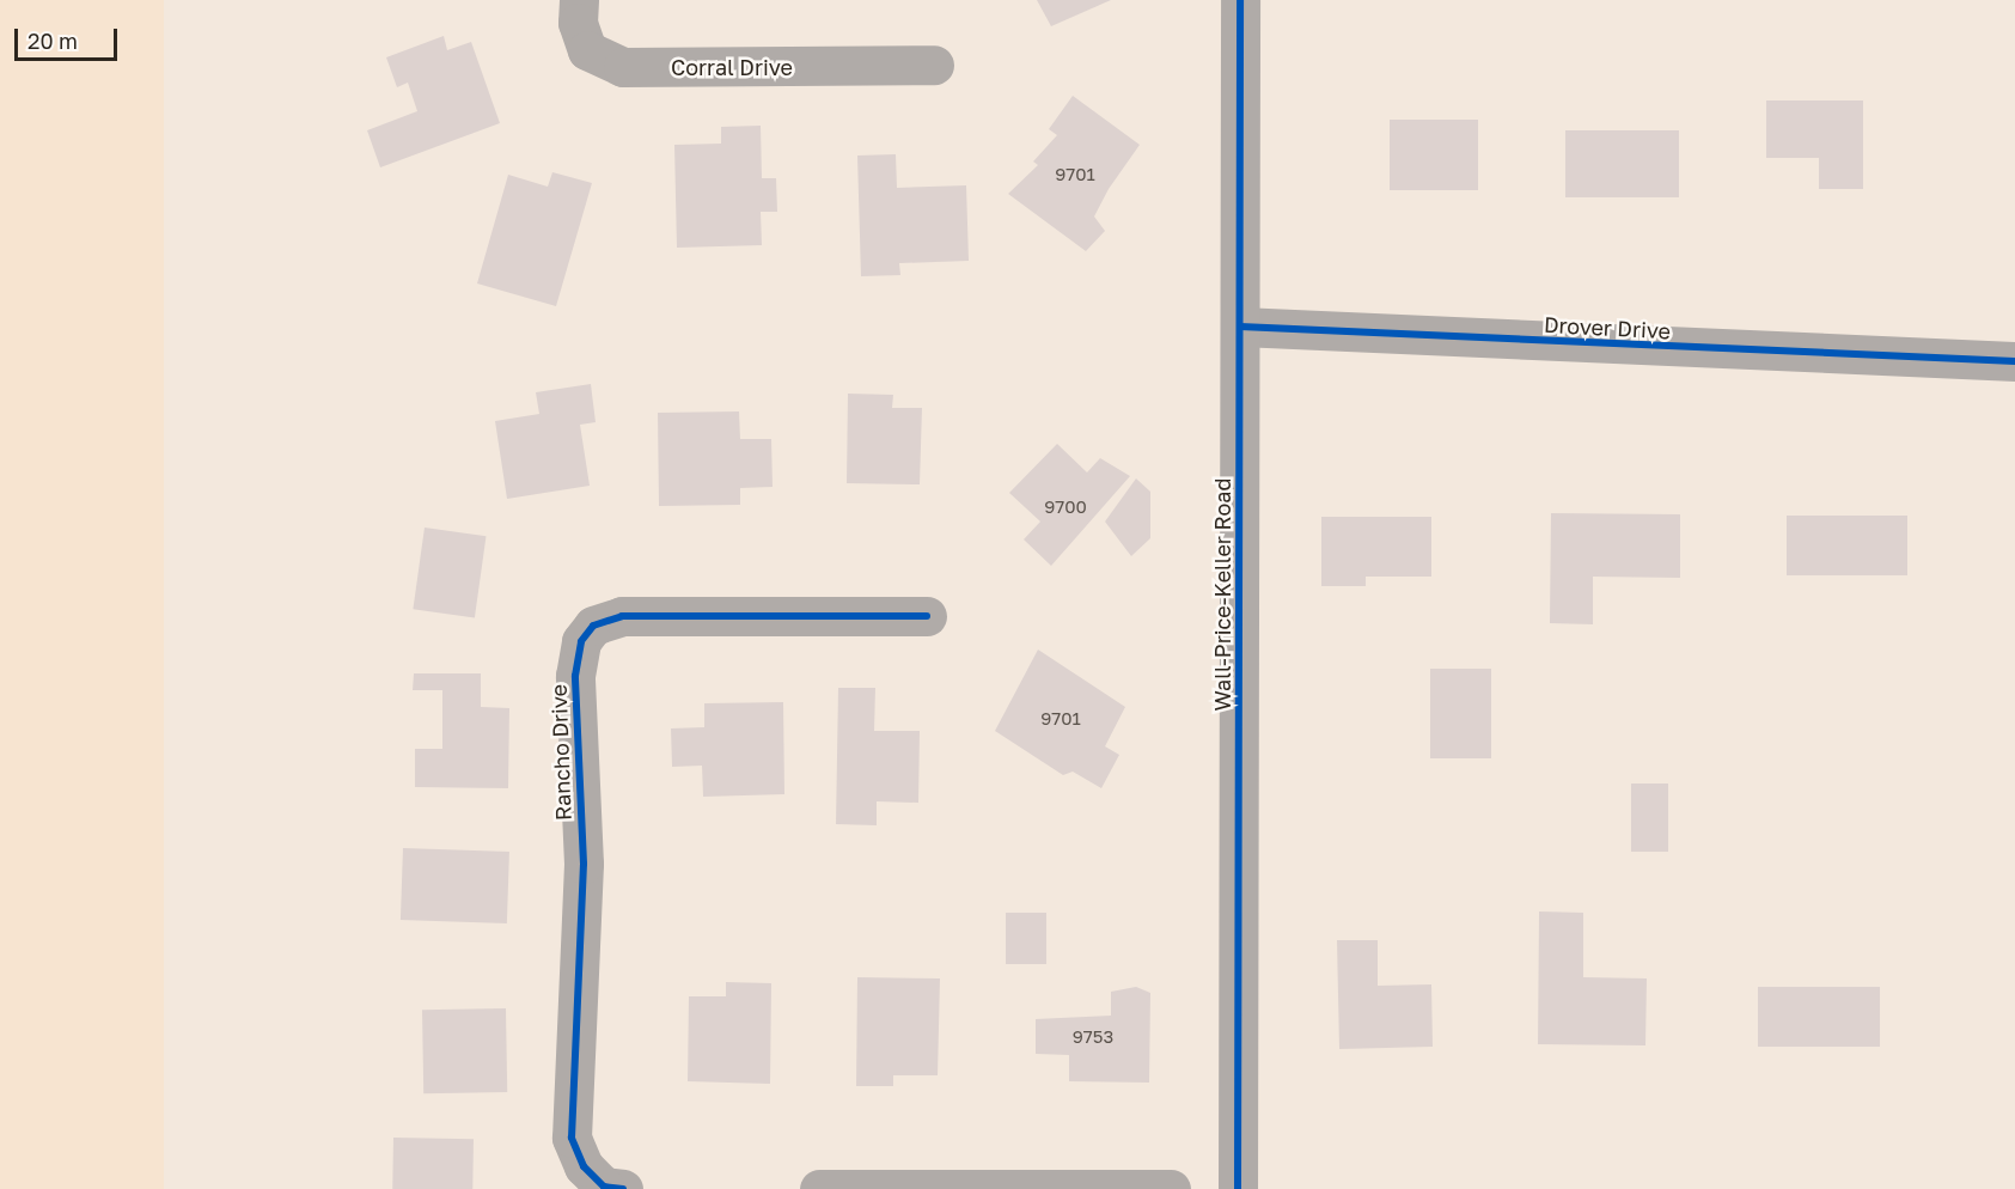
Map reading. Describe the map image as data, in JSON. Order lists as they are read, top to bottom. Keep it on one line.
{"streets":{"street":["Corral Drive","Drover Drive","Wall-Price-Keller Road","Rancho Drive"]},"crossings":[["Drover Drive","Wall-Price-Keller Road"]],"house_numbers":["9701","9700","9701","9753"],"scale_bar":"20 m"}
